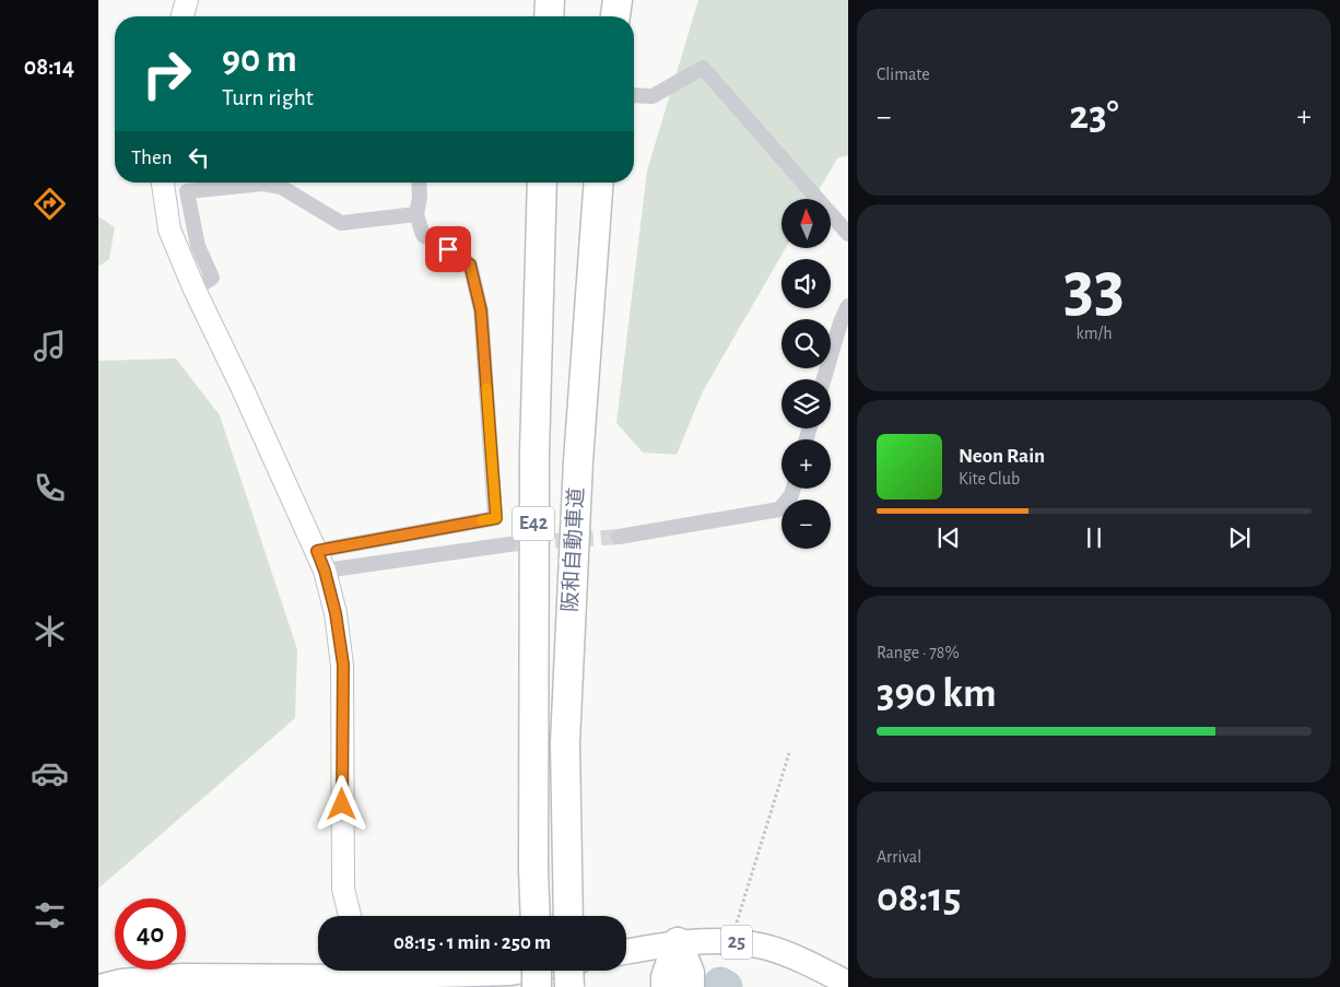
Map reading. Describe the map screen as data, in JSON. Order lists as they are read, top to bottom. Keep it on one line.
{"streets":{"highway":["E42","阪和自動車道"],"main road":["25"]},"north":"top","page":{"tabs":"08:14","tile":["Climate",["33","km/h"],["Range · 78%","390 km"],["Arrival","08:15"]],"turn":["90 m","Turn right"],"heat":["−","23°","+"],"then":"Then","map_buttons":["+","−"],"song":["Neon Rain","Kite Club"],"limit":"40","trip":"08:15 · 1 min · 250 m"}}
